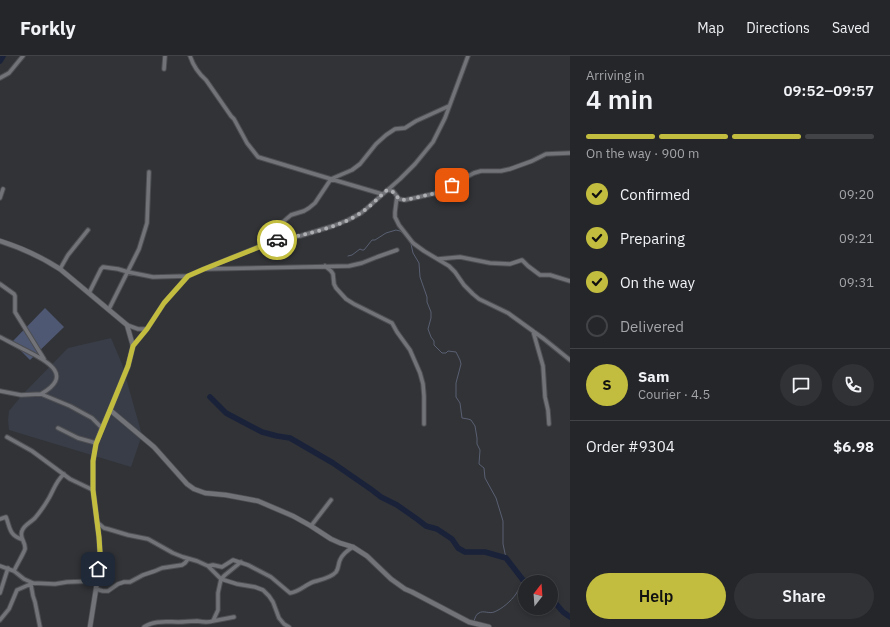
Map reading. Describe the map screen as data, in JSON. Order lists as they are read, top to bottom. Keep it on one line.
{"north":"top","page":{"header":"Forkly","nav":["Map","Directions","Saved"],"heading":["4 min","Arriving in","09:52–09:57"],"panel":["Sam","Courier · 4.5","Order #9304","$6.98"],"bar":"On the way · 900 m","list":[["Confirmed","09:20"],["Preparing","09:21"],["On the way","09:31"],"Delivered"],"round":"S","buttons":["Help","Share"]}}
